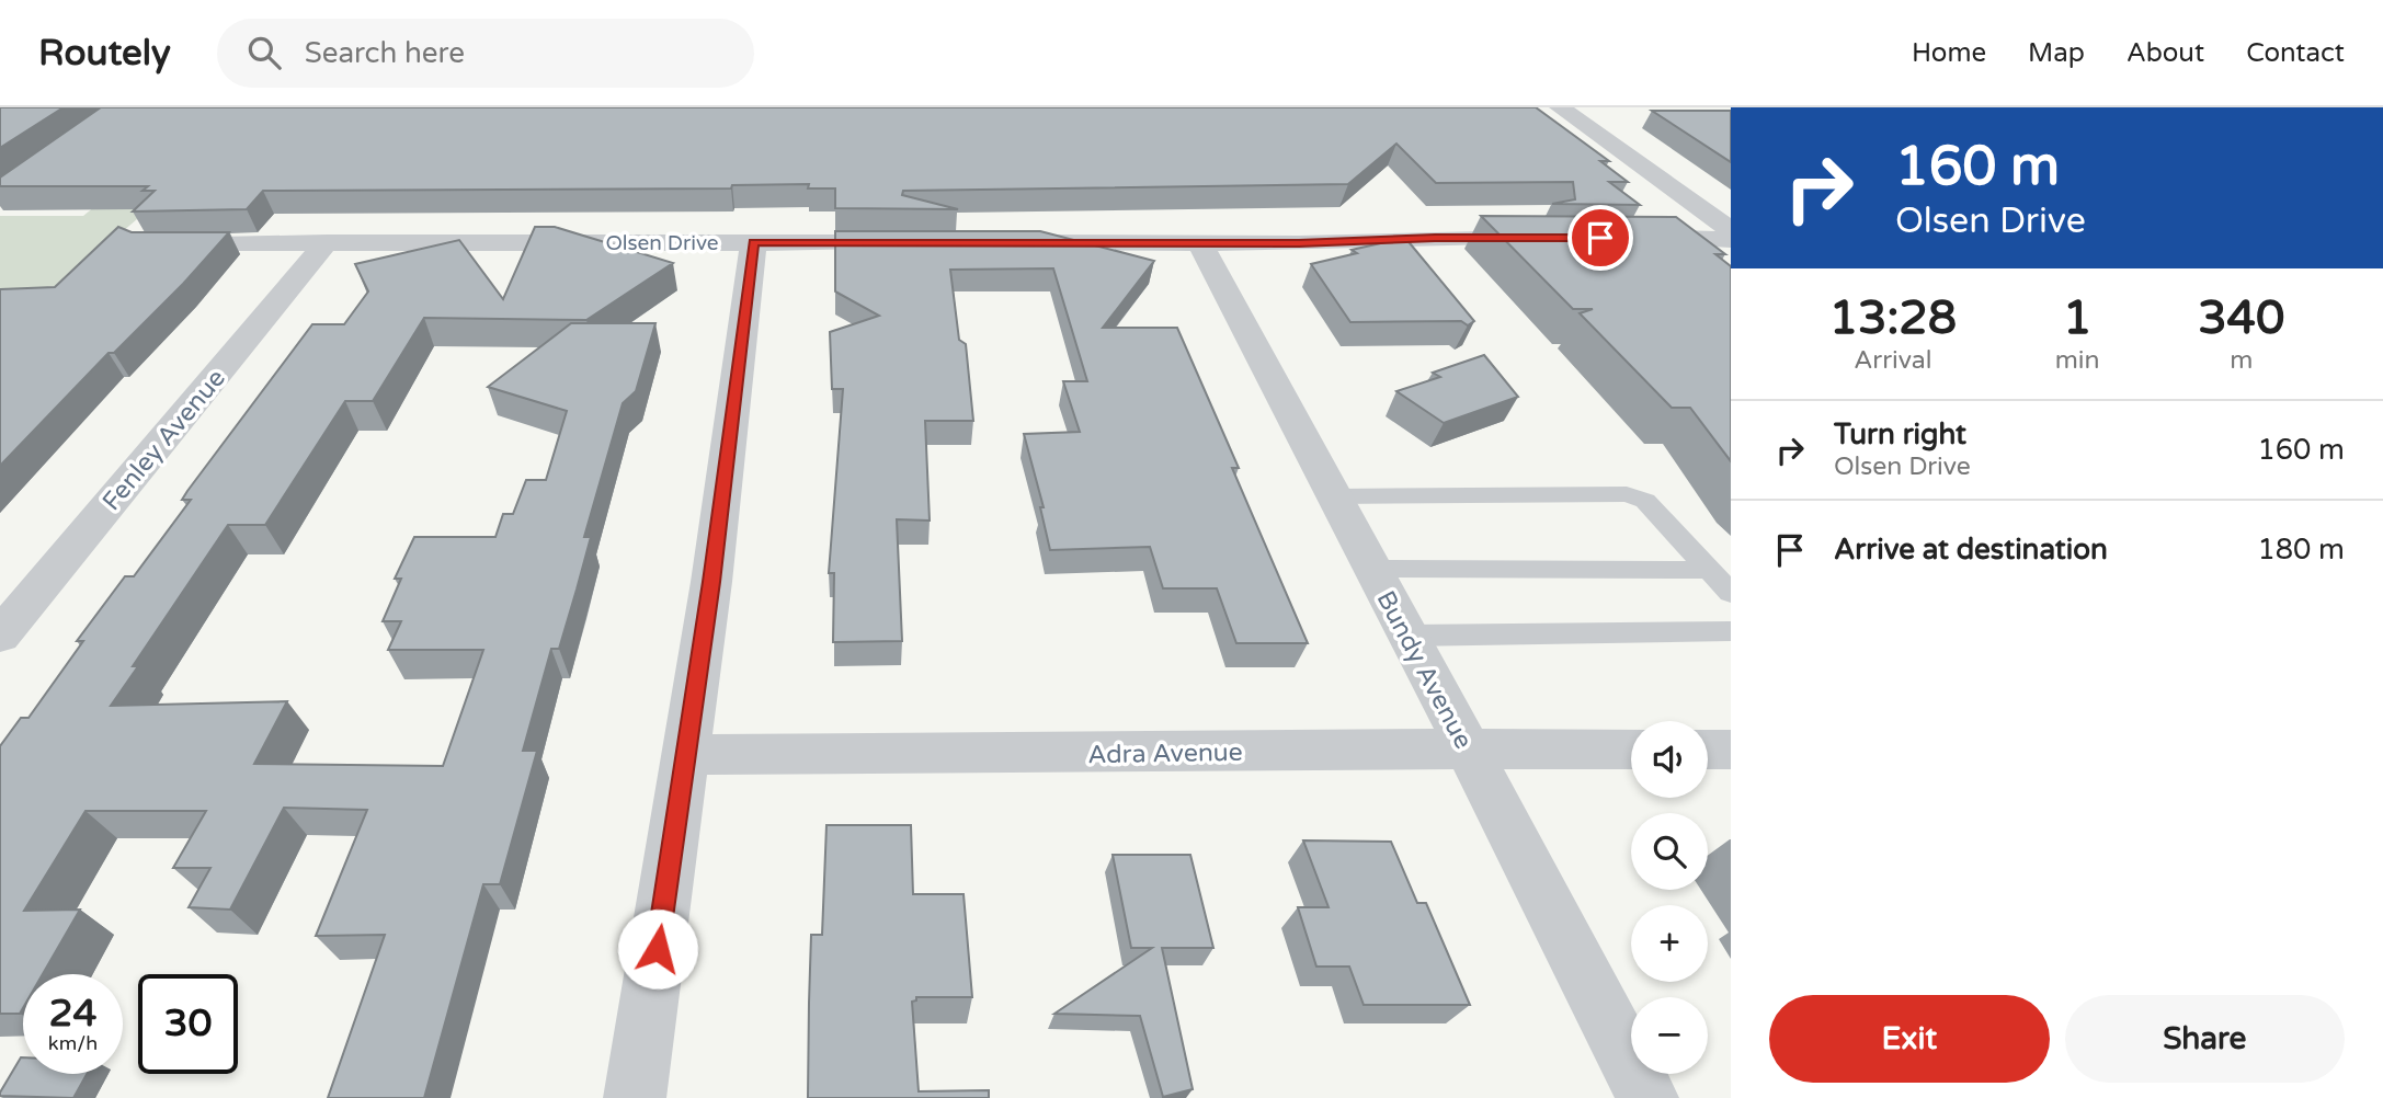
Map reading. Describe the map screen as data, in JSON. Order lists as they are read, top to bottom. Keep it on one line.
{"streets":{"street":["Olsen Drive","Fenley Avenue","Bundy Avenue","Adra Avenue"]},"crossings":[["Olsen Drive","Fenley Avenue"],["Bundy Avenue","Adra Avenue"]],"page":{"header":"Routely","search":"Search here","nav":["Home","Map","About","Contact"],"turn":["160 m","Olsen Drive"],"eta":["13:28","Arrival","1","min","340","m"],"list":[{"name":"Turn right","note":"Olsen Drive","value":"160 m"},{"name":"Arrive at destination","value":"180 m"}],"map_buttons":["+","−"],"speed":"24 km/h","limit":"30","buttons":["Exit","Share"]}}
